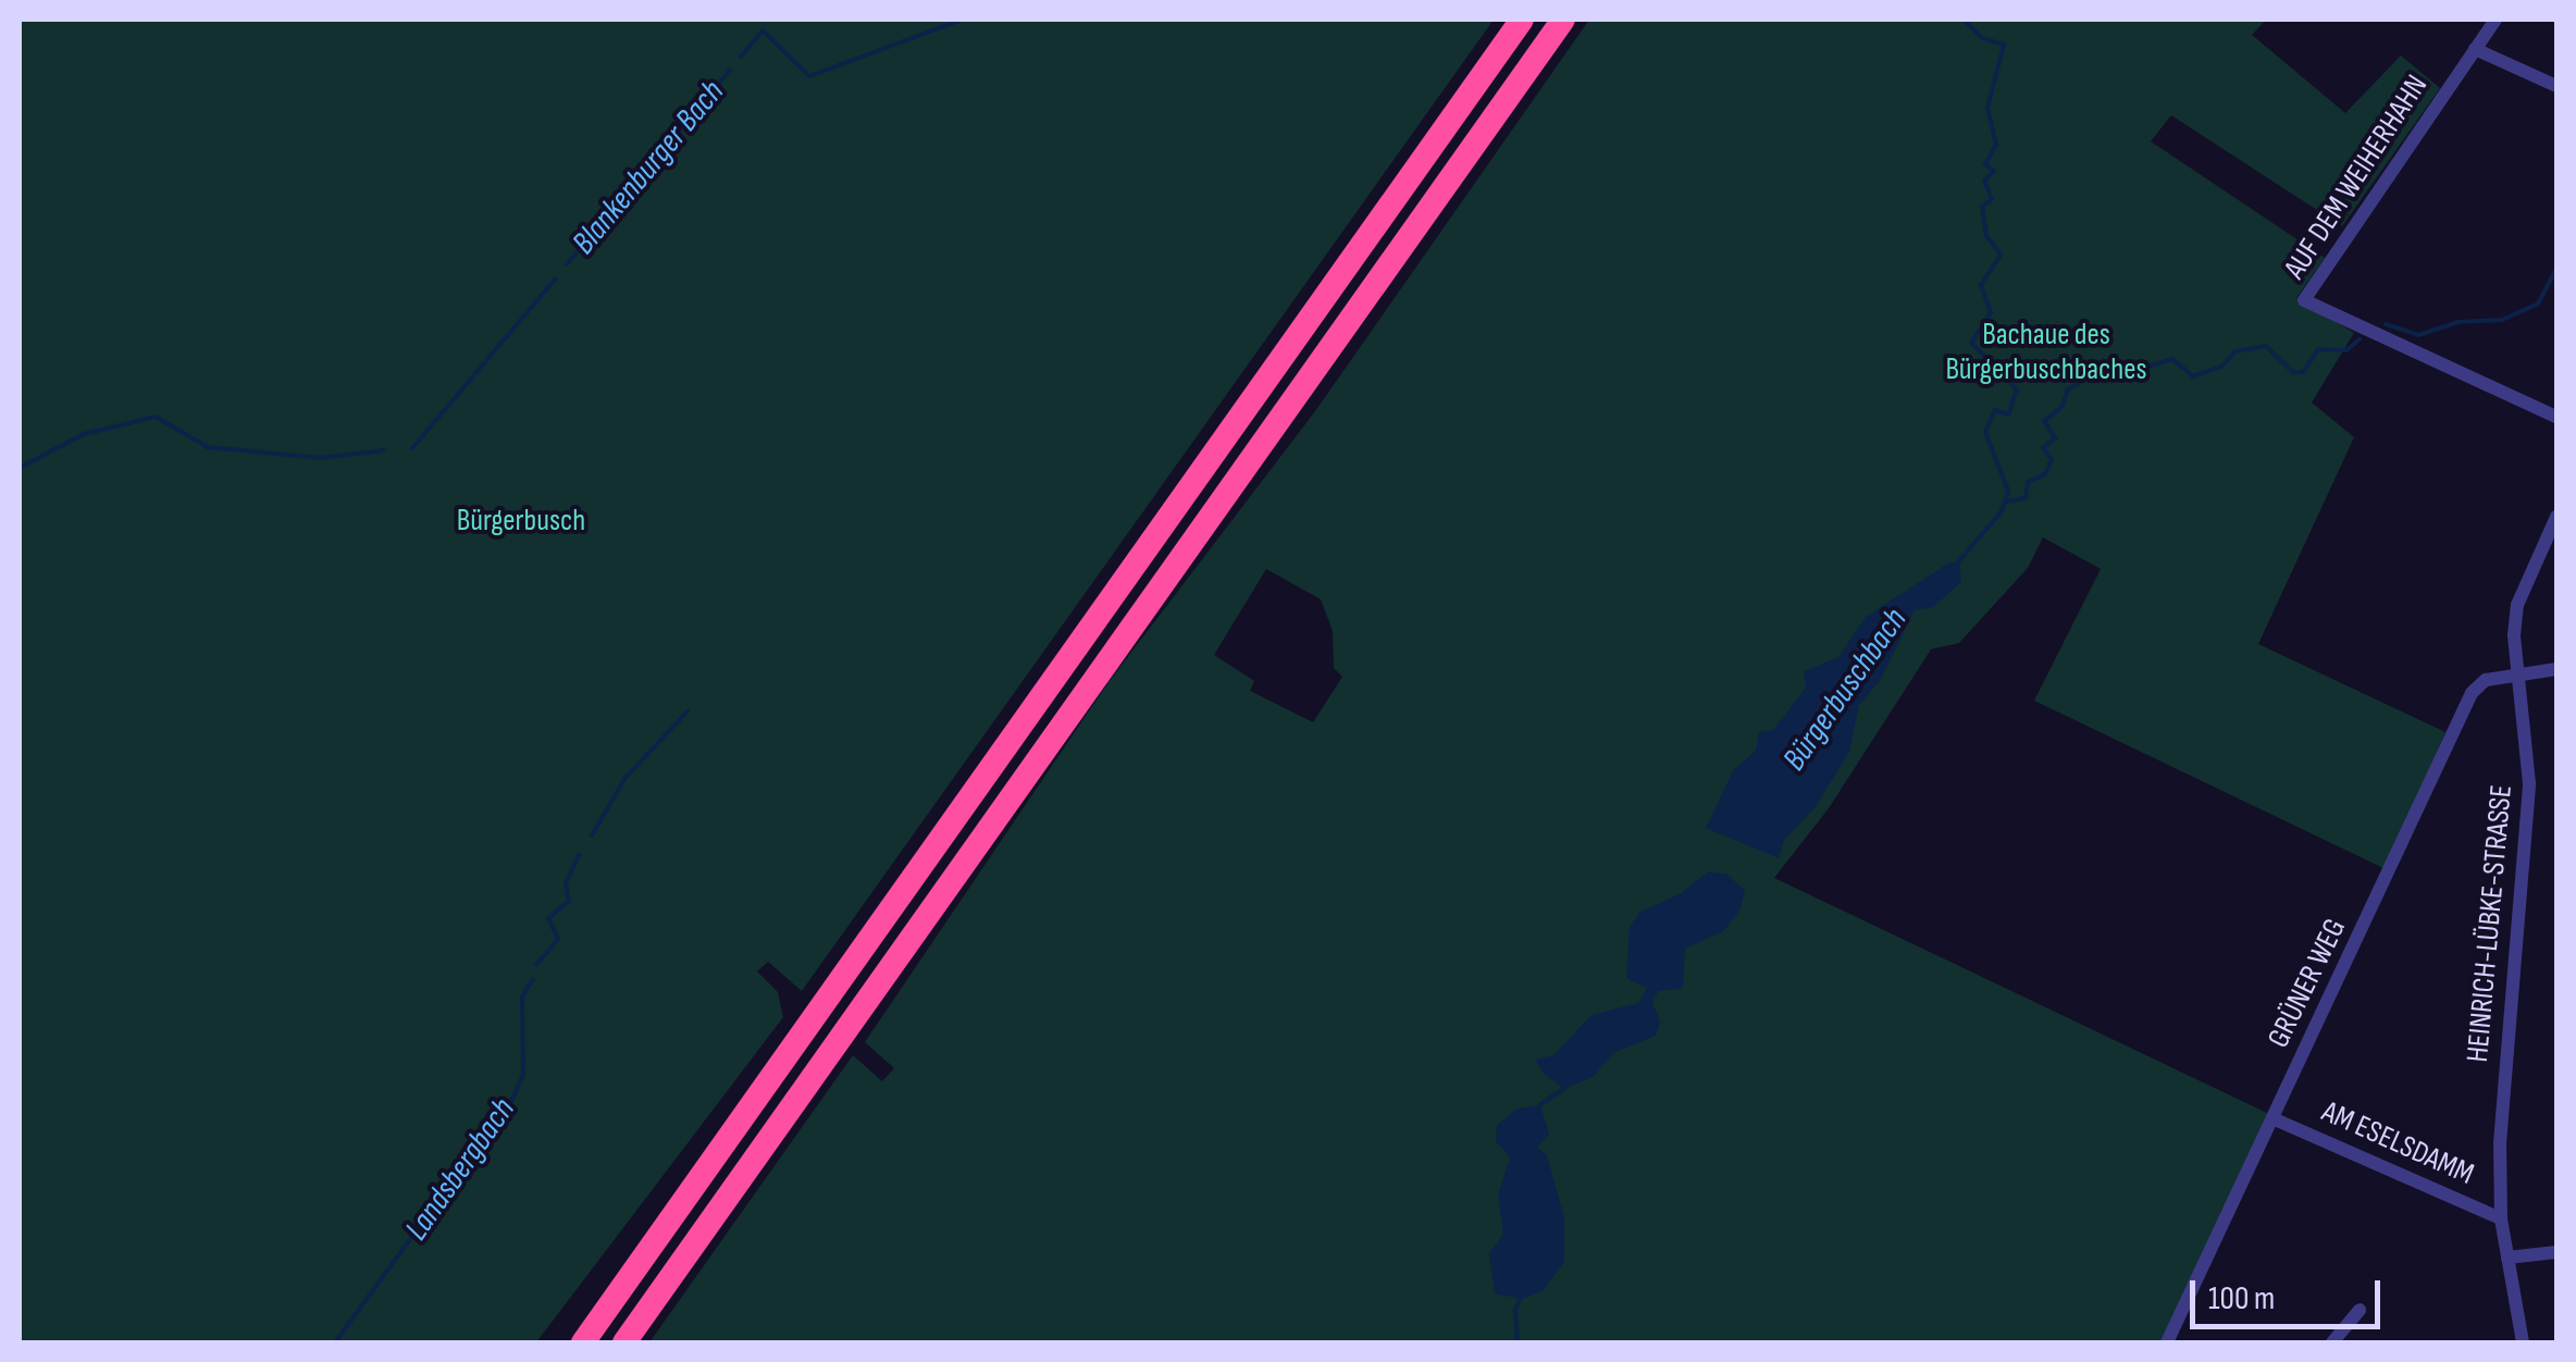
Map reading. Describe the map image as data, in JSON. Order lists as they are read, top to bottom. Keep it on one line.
{"streets":{"street":["AUF DEM WEIHERHAHN","HEINRICH-LÜBKE-STRASSE","GRÜNER WEG","AM ESELSDAMM"]},"crossings":[["HEINRICH-LÜBKE-STRASSE","GRÜNER WEG"],["HEINRICH-LÜBKE-STRASSE","AM ESELSDAMM"],["GRÜNER WEG","AM ESELSDAMM"]],"water":["Blankenburger Bach","Bürgerbuschbach","Landsbergbach"],"parks":["Bachaue des Bürgerbuschbaches","Bürgerbusch"],"scale_bar":"100 m"}
